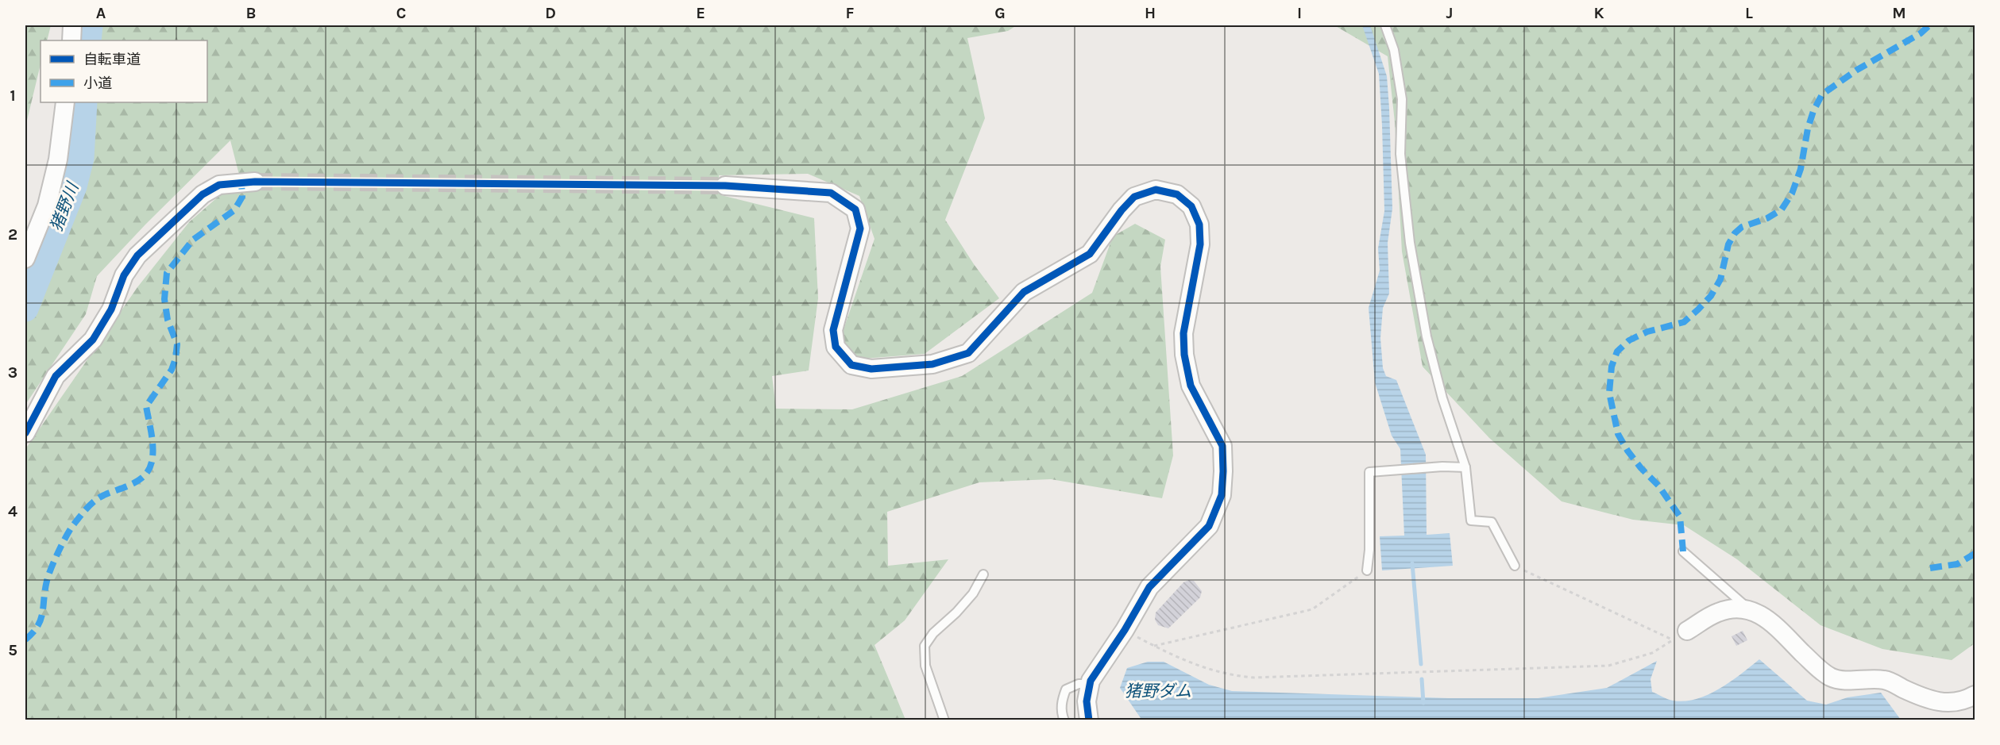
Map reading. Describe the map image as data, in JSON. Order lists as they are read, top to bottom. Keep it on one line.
{"water":["猪野川","猪野ダム"],"legend":["自転車道","小道"],"grid":{"columns":["A","B","C","D","E","F","G","H","I","J","K","L","M"],"rows":["1","2","3","4","5"]}}
